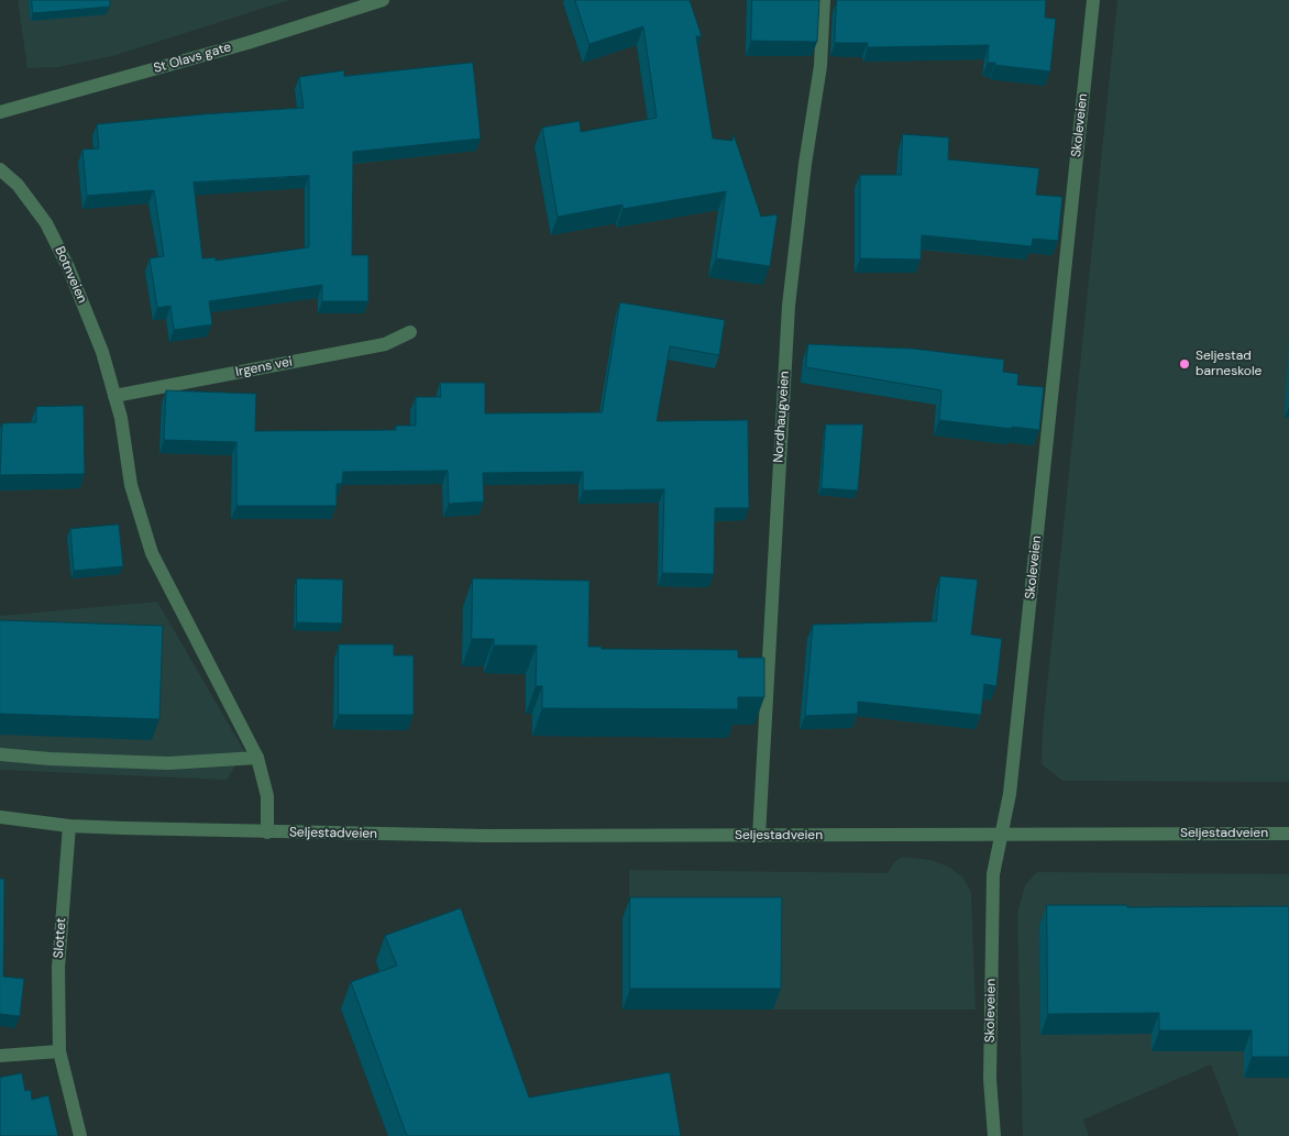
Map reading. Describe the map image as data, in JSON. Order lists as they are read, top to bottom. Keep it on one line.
{"streets":{"street":["St Olavs gate","Skoleveien","Botnveien","Irgens vei","Nordhaugveien","Seljestadveien","Slottet"]},"crossings":[["Skoleveien","Seljestadveien"],["Botnveien","Irgens vei"],["Nordhaugveien","Seljestadveien"],["Seljestadveien","Slottet"]],"places":["Seljestad barneskole"]}
